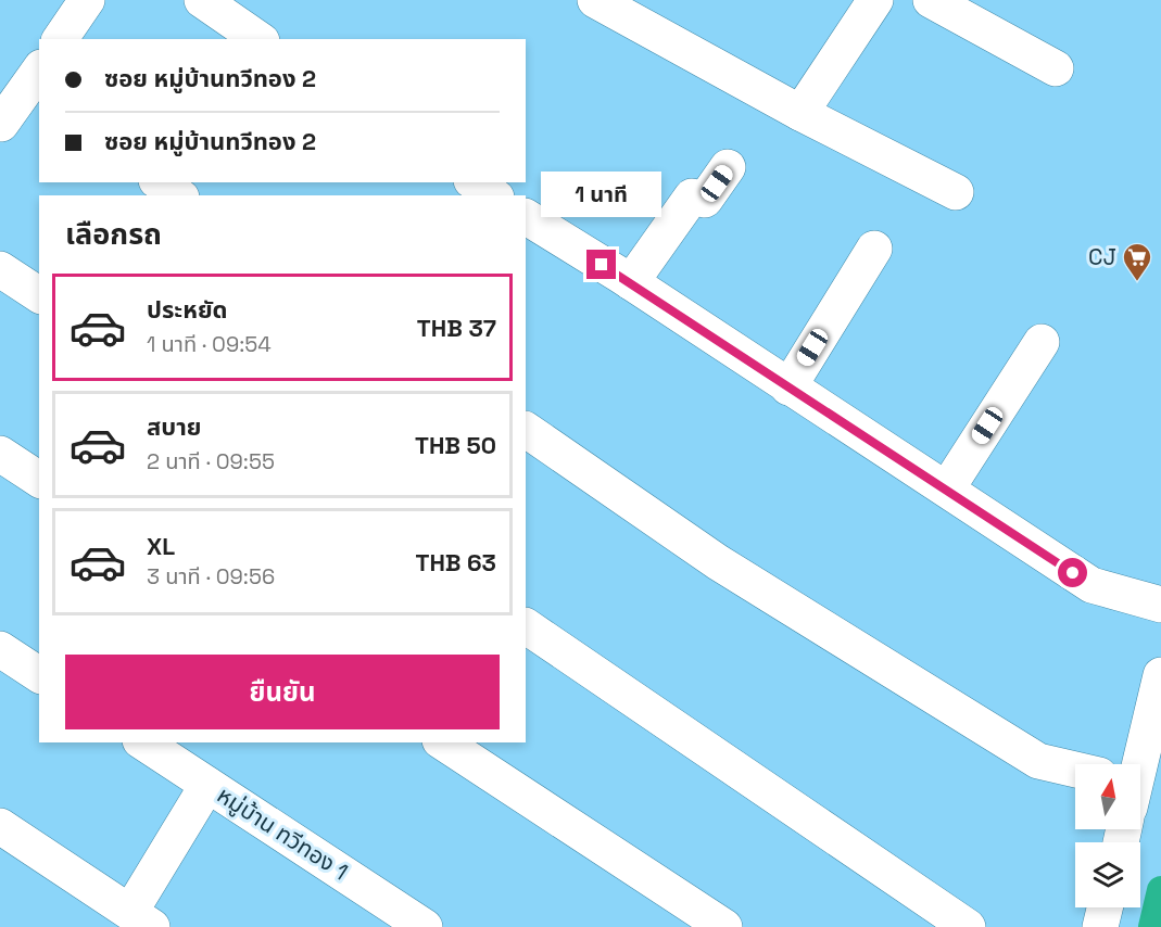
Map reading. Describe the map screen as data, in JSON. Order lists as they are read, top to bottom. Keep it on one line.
{"streets":{"street":["หมู่บ้าน ทวีทอง 1"]},"places":{"supermarket":["CJ"]},"north":"top","page":{"banner":["ซอย หมู่บ้านทวีทอง 2","ซอย หมู่บ้านทวีทอง 2"],"bubble":"1 นาที","heading":"เลือกรถ","list":[{"name":"ประหยัด","note":"1 นาที · 09:54","value":"THB 37"},{"name":"สบาย","note":"2 นาที · 09:55","value":"THB 50"},{"name":"XL","note":"3 นาที · 09:56","value":"THB 63"}],"buttons":"ยืนยัน"}}
